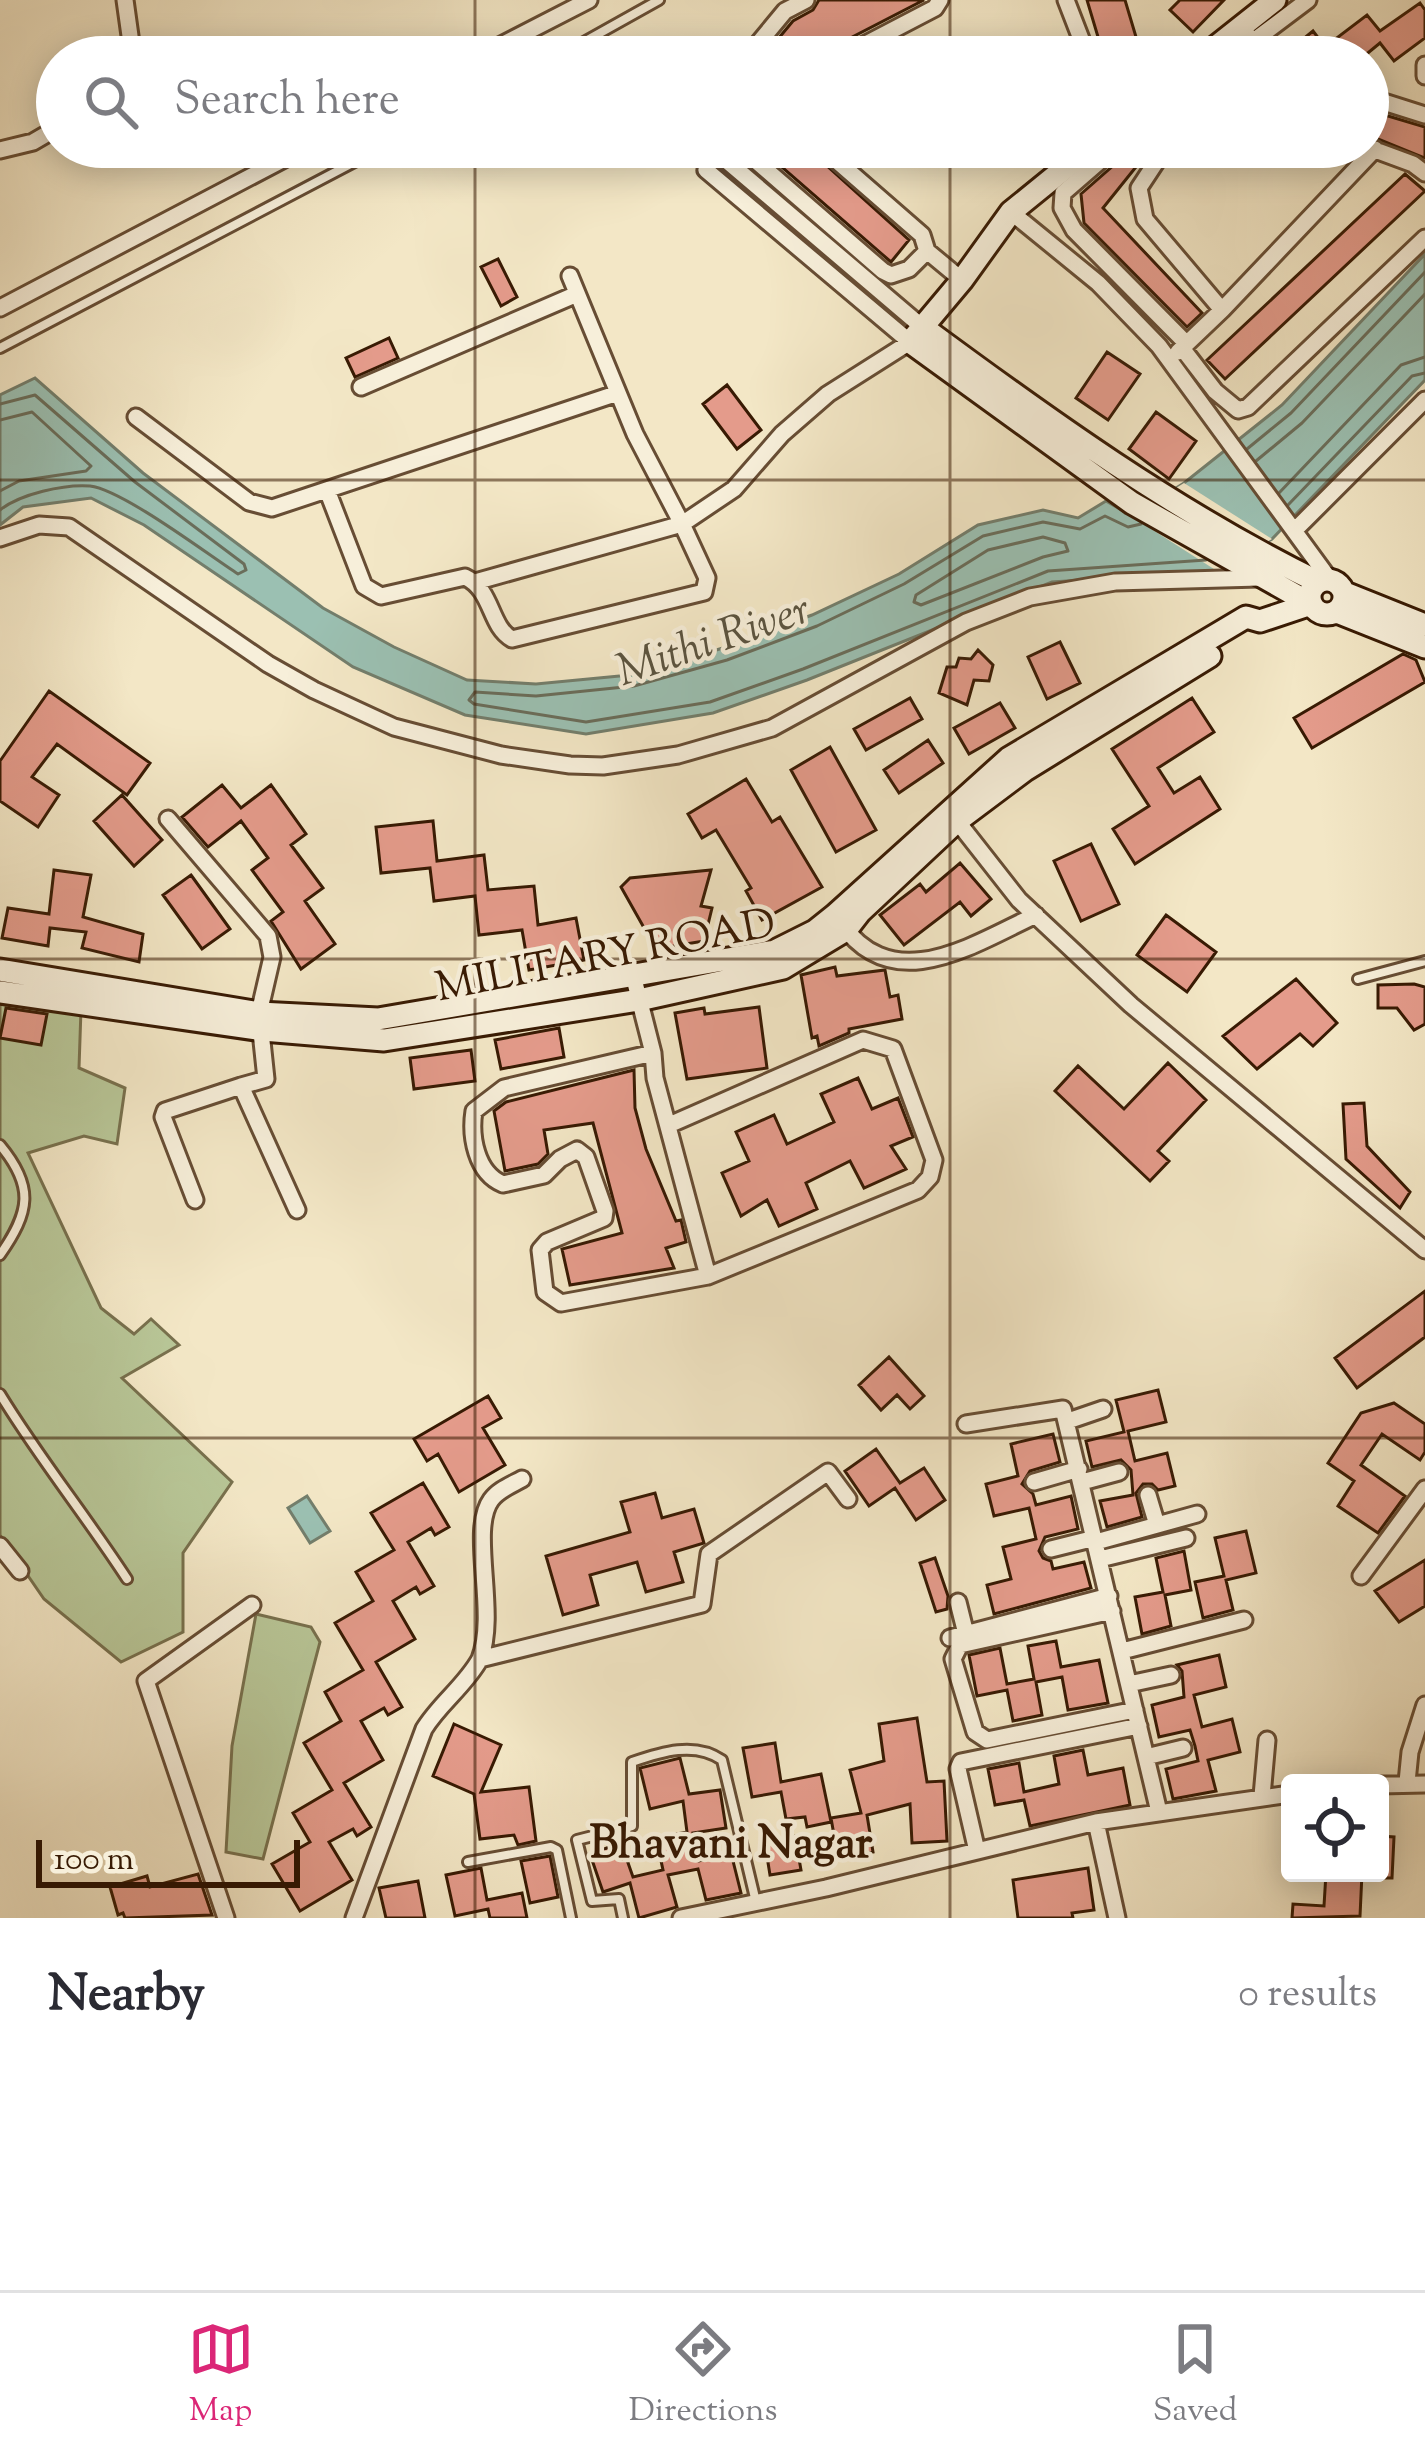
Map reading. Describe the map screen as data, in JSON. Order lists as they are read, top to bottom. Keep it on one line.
{"streets":{"street":["MILITARY ROAD"]},"districts":["Bhavani Nagar"],"water":["Mithi River"],"scale_bar":"100 m","page":{"search":"Search here","scale":"100 m","heading":["Nearby","0 results"],"nav":["Map","Directions","Saved"]}}
